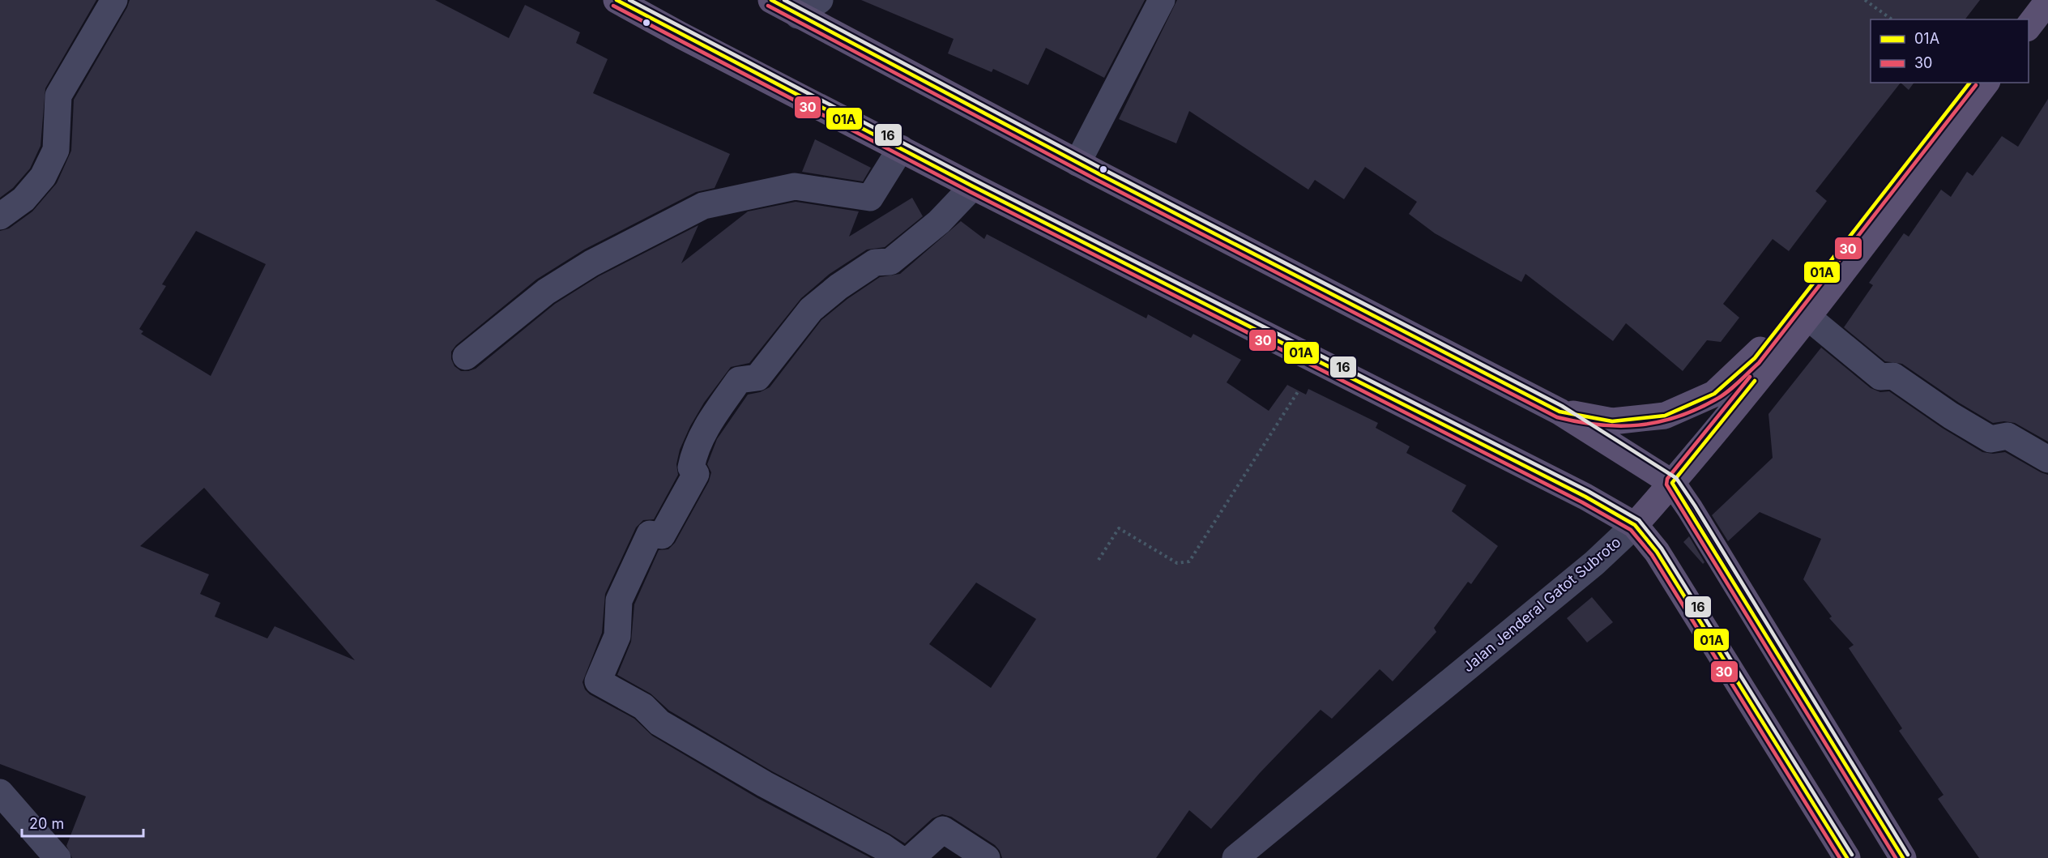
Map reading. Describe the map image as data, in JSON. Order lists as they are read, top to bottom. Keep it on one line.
{"streets":{"main road":["Jalan Jenderal Gatot Subroto"]},"lines":["transit line 01A","transit line 16","transit line 30"],"legend":["01A","30"],"scale_bar":"20 m"}
